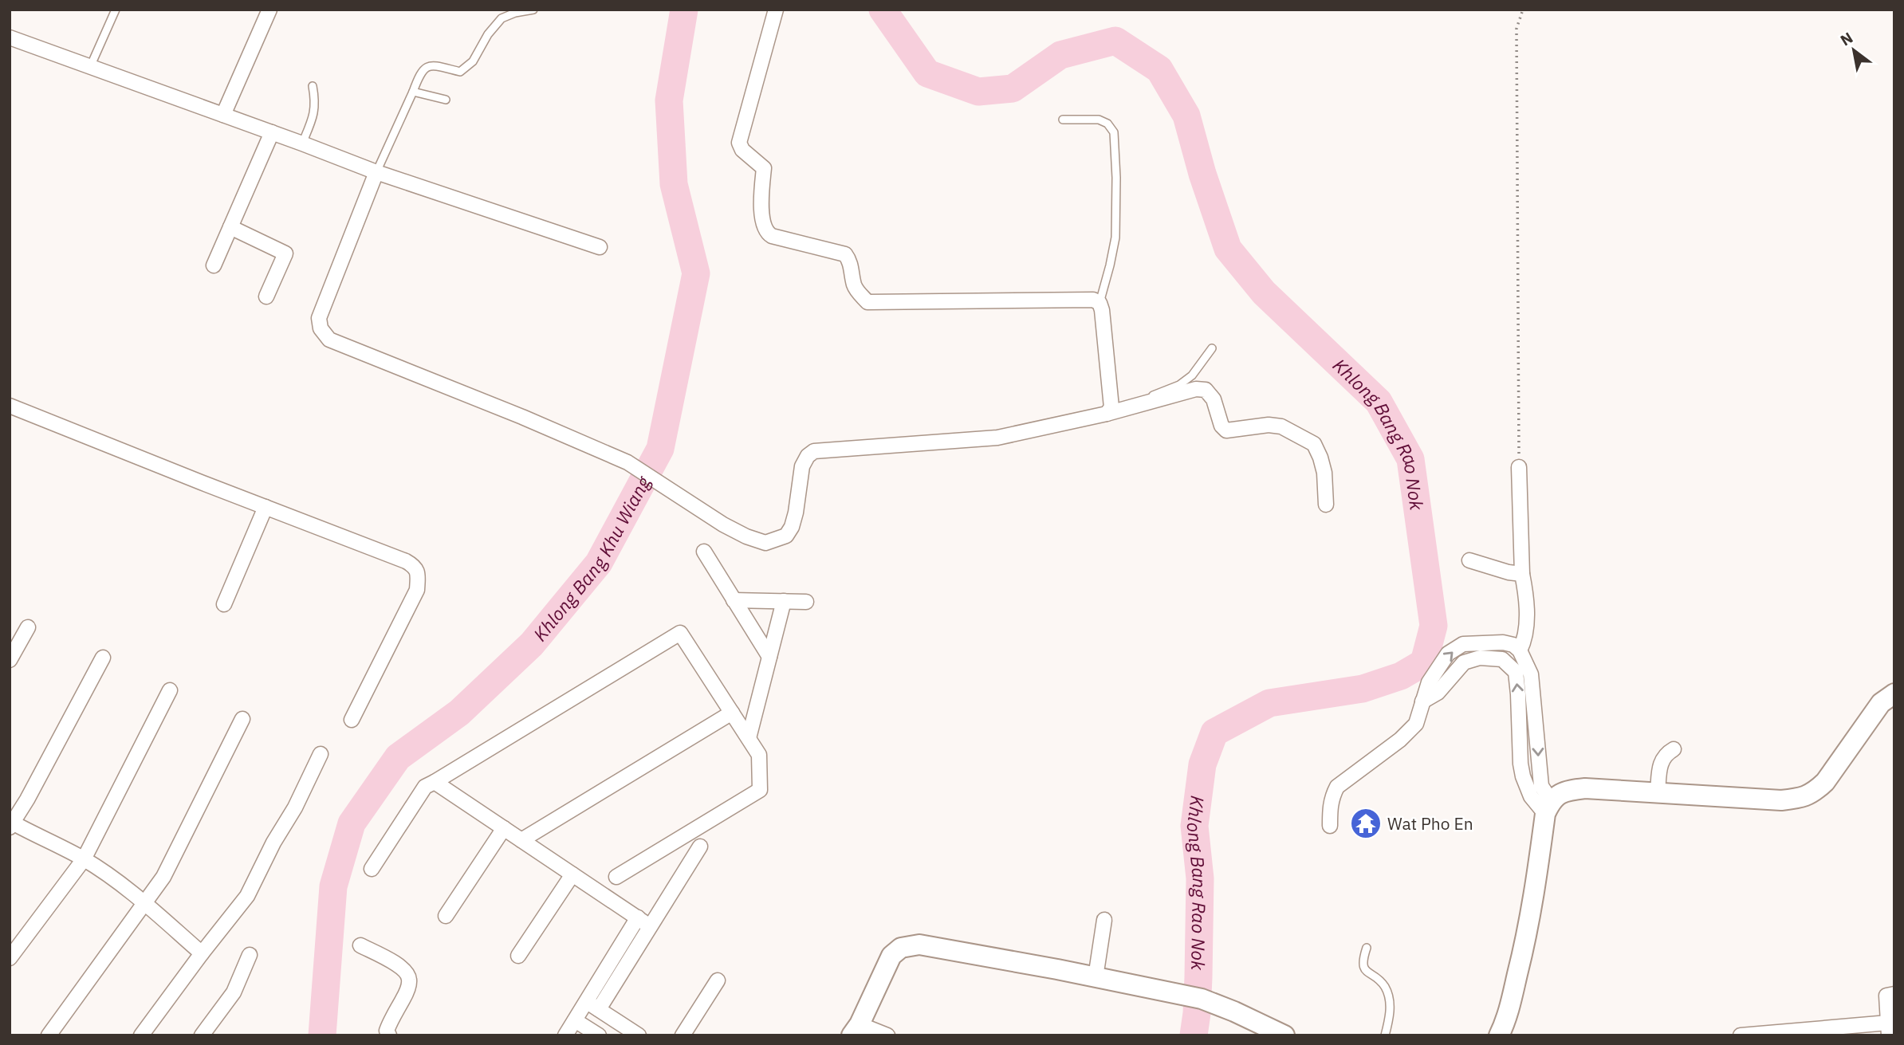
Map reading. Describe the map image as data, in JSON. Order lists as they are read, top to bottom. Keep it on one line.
{"water":["Khlong Bang Rao Nok","Khlong Bang Khu Wiang"],"places":{"temple":["Wat Pho En"]},"north":"top left"}
